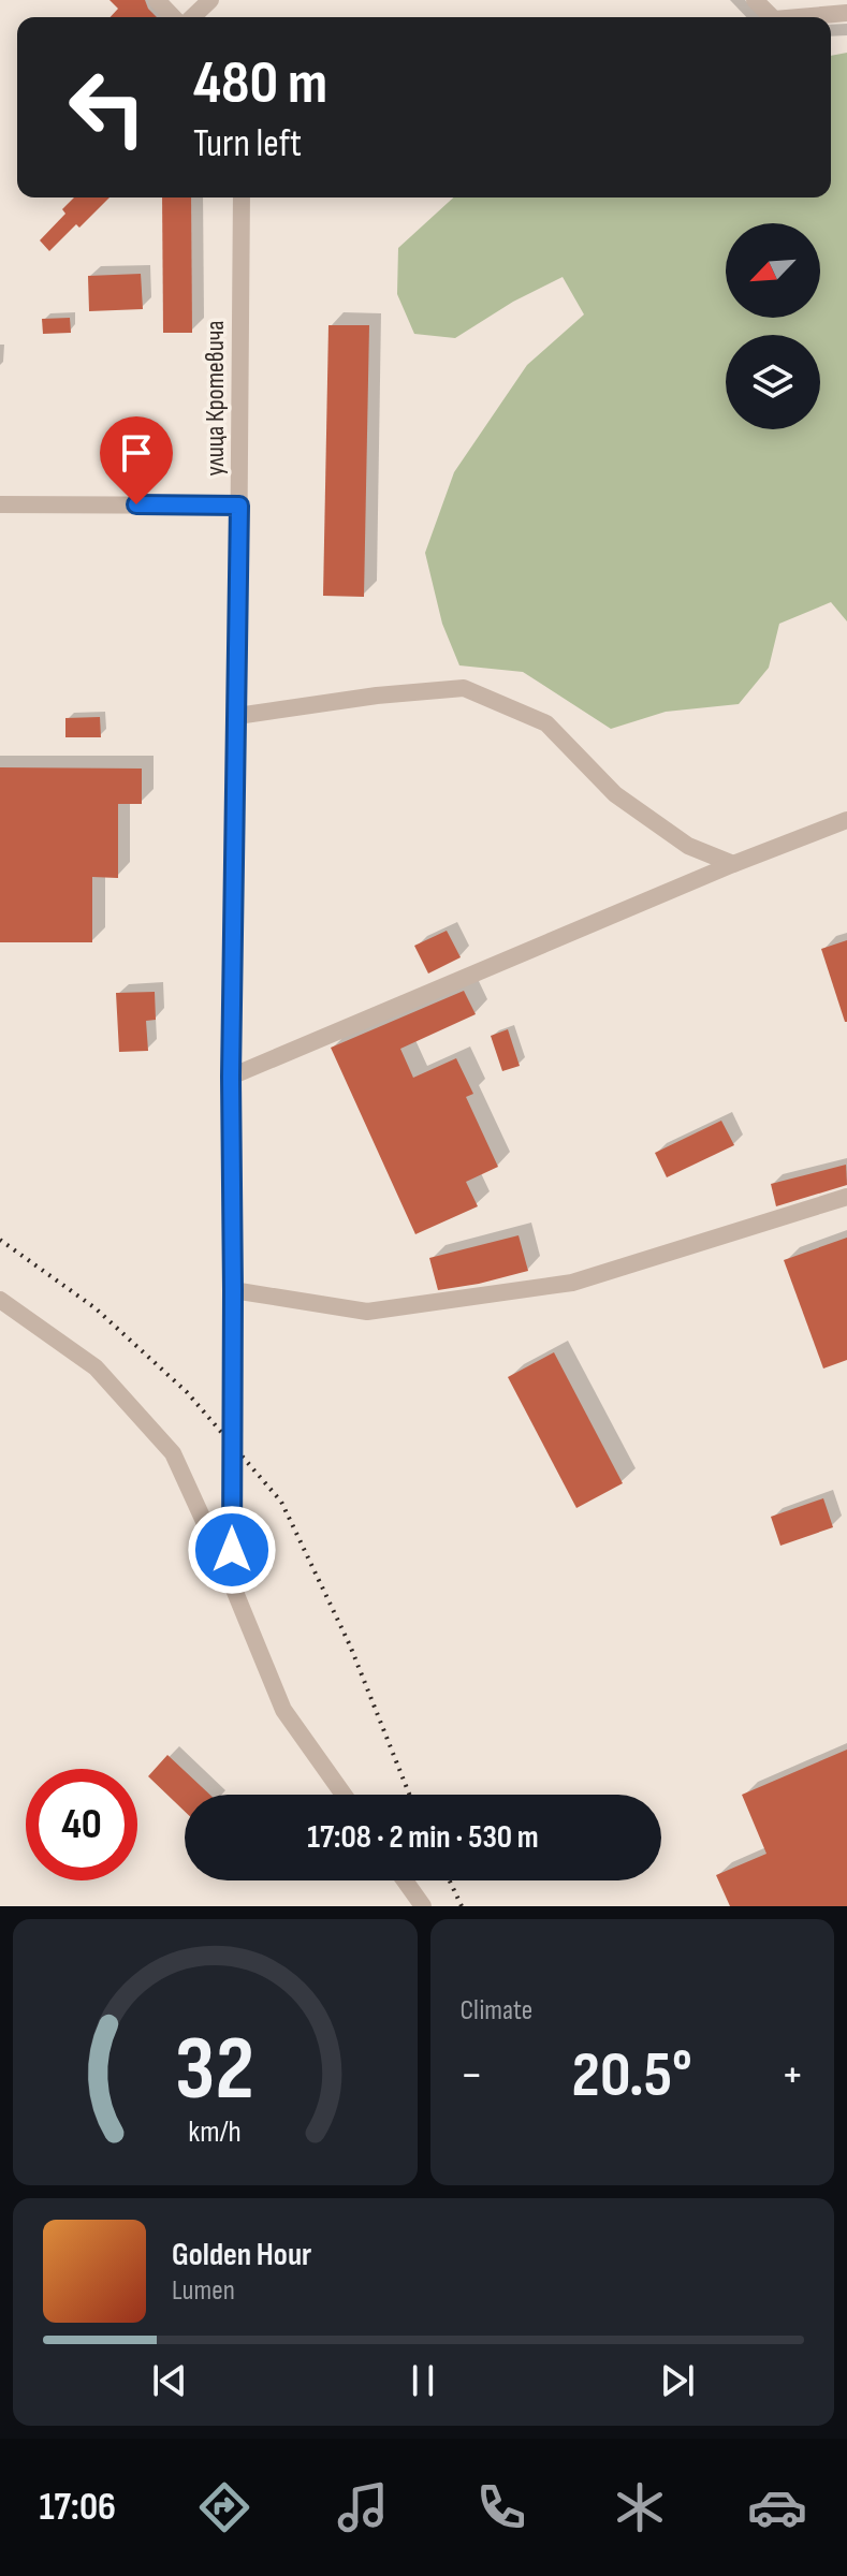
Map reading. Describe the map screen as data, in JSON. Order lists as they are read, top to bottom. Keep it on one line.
{"streets":{"street":["улица Кротевича"]},"north":"bottom left","page":{"turn":["480 m","Turn left"],"limit":"40","trip":"17:08 · 2 min · 530 m","tile":"Climate","heat":["−","20.5°","+"],"song":["Golden Hour","Lumen"],"tabs":"17:06","gauge":["32","km/h"]}}
